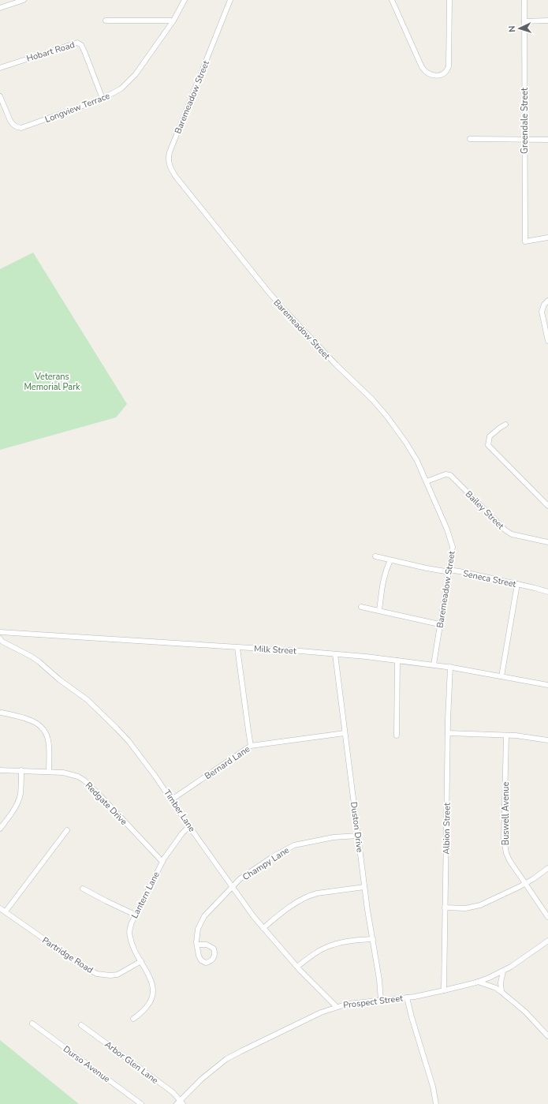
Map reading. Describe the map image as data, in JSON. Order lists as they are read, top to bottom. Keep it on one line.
{"streets":{"street":["Hobart Road","Baremeadow Street","Longview Terrace","Greendale Street","Bailey Street","Seneca Street","Milk Street","Bernard Lane","Redgate Drive","Timber Lane","Buswell Avenue","Duston Drive","Albion Street","Champy Lane","Lantern Lane","Partridge Road","Prospect Street","Arbor Glen Lane","Durso Avenue"]},"crossings":[["Hobart Road","Longview Terrace"],["Baremeadow Street","Bailey Street"],["Baremeadow Street","Seneca Street"],["Baremeadow Street","Milk Street"],["Milk Street","Duston Drive"],["Milk Street","Albion Street"],["Bernard Lane","Timber Lane"],["Bernard Lane","Duston Drive"],["Redgate Drive","Lantern Lane"],["Timber Lane","Champy Lane"],["Timber Lane","Lantern Lane"],["Timber Lane","Prospect Street"],["Duston Drive","Champy Lane"],["Duston Drive","Prospect Street"],["Albion Street","Prospect Street"],["Lantern Lane","Partridge Road"],["Prospect Street","Arbor Glen Lane"]],"parks":["Veterans Memorial Park"],"north":"left"}
